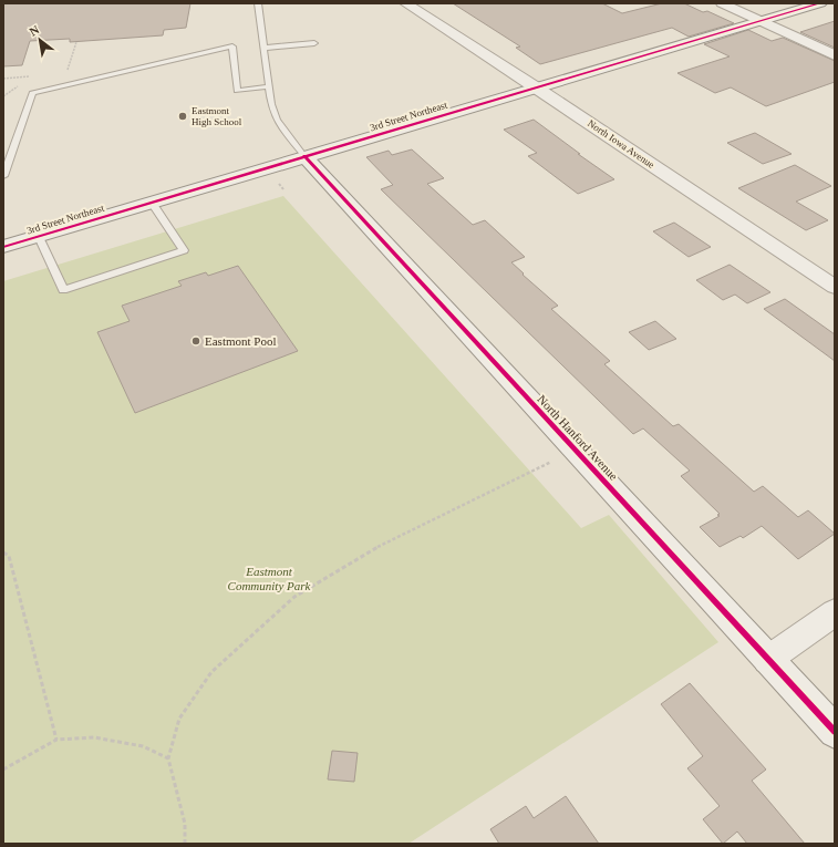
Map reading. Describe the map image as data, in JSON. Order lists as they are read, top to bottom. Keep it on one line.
{"streets":{"street":["3rd Street Northeast","North Iowa Avenue","North Hanford Avenue"]},"crossings":[["3rd Street Northeast","North Iowa Avenue"],["3rd Street Northeast","North Hanford Avenue"]],"parks":["Eastmont Community Park"],"places":["Eastmont High School","Eastmont Pool"],"north":"top left"}
